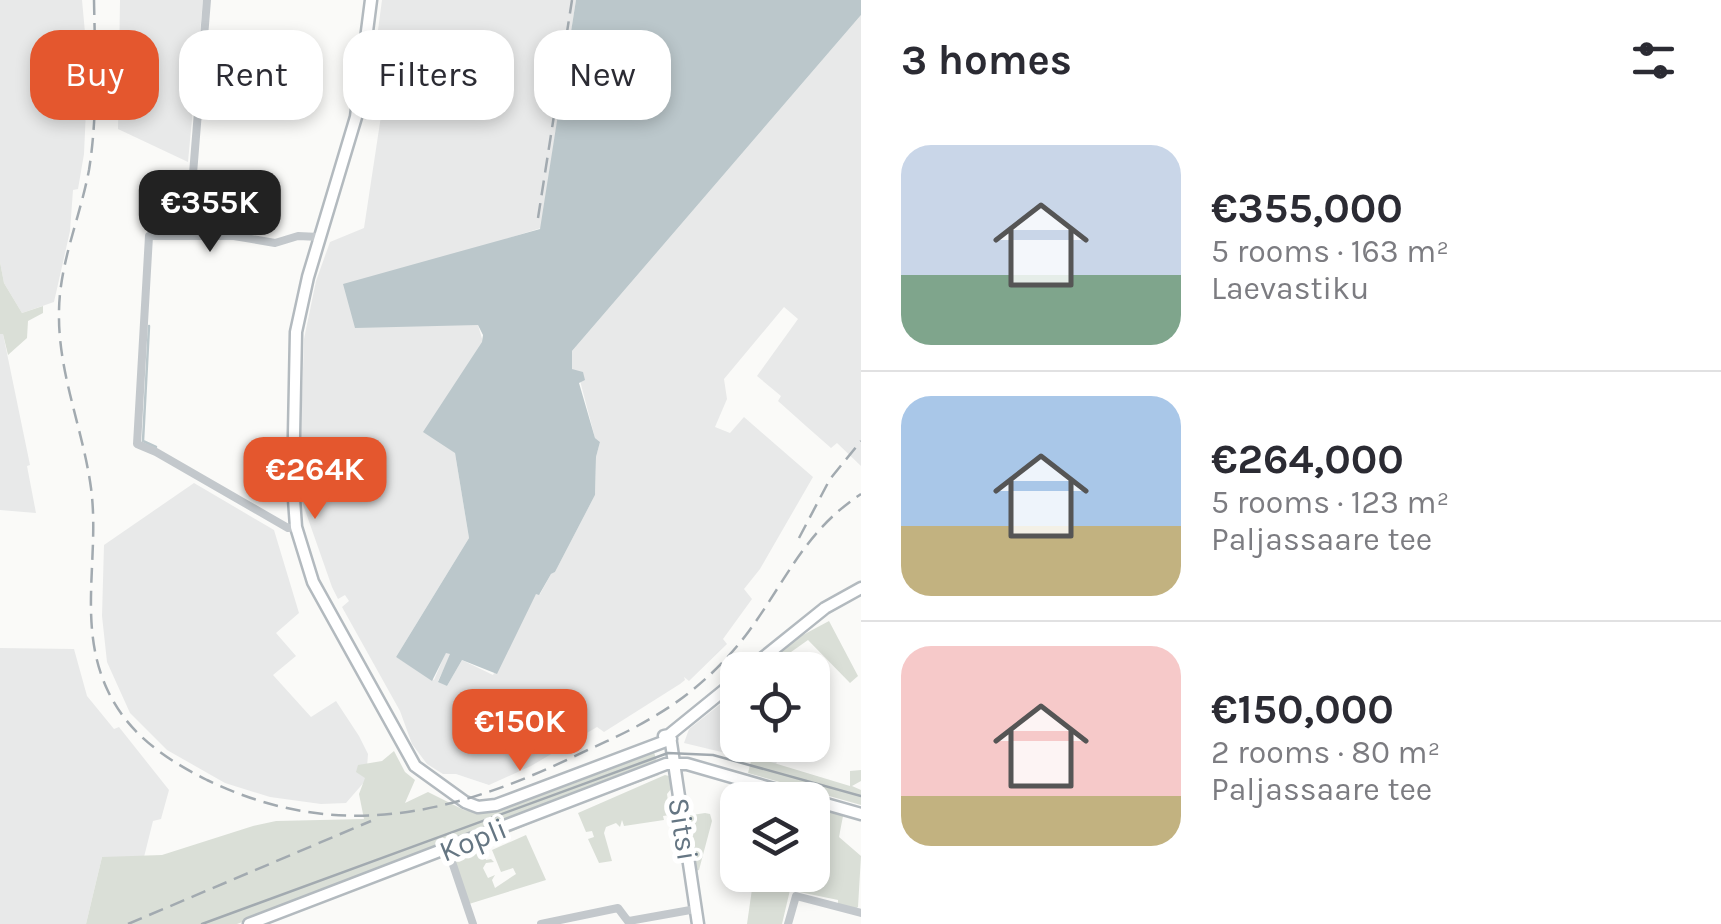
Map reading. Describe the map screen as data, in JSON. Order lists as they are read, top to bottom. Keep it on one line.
{"streets":{"street":["Sitsi","Kopli"]},"crossings":[["Sitsi","Kopli"]],"page":{"heading":"3 homes","chip":["Buy","Rent","Filters","New"],"list":[{"name":"€355,000","note":"5 rooms · 163 m² · Laevastiku"},{"name":"€264,000","note":"5 rooms · 123 m² · Paljassaare tee"},{"name":"€150,000","note":"2 rooms · 80 m² · Paljassaare tee"}],"price":["€355K","€264K","€150K"]}}
